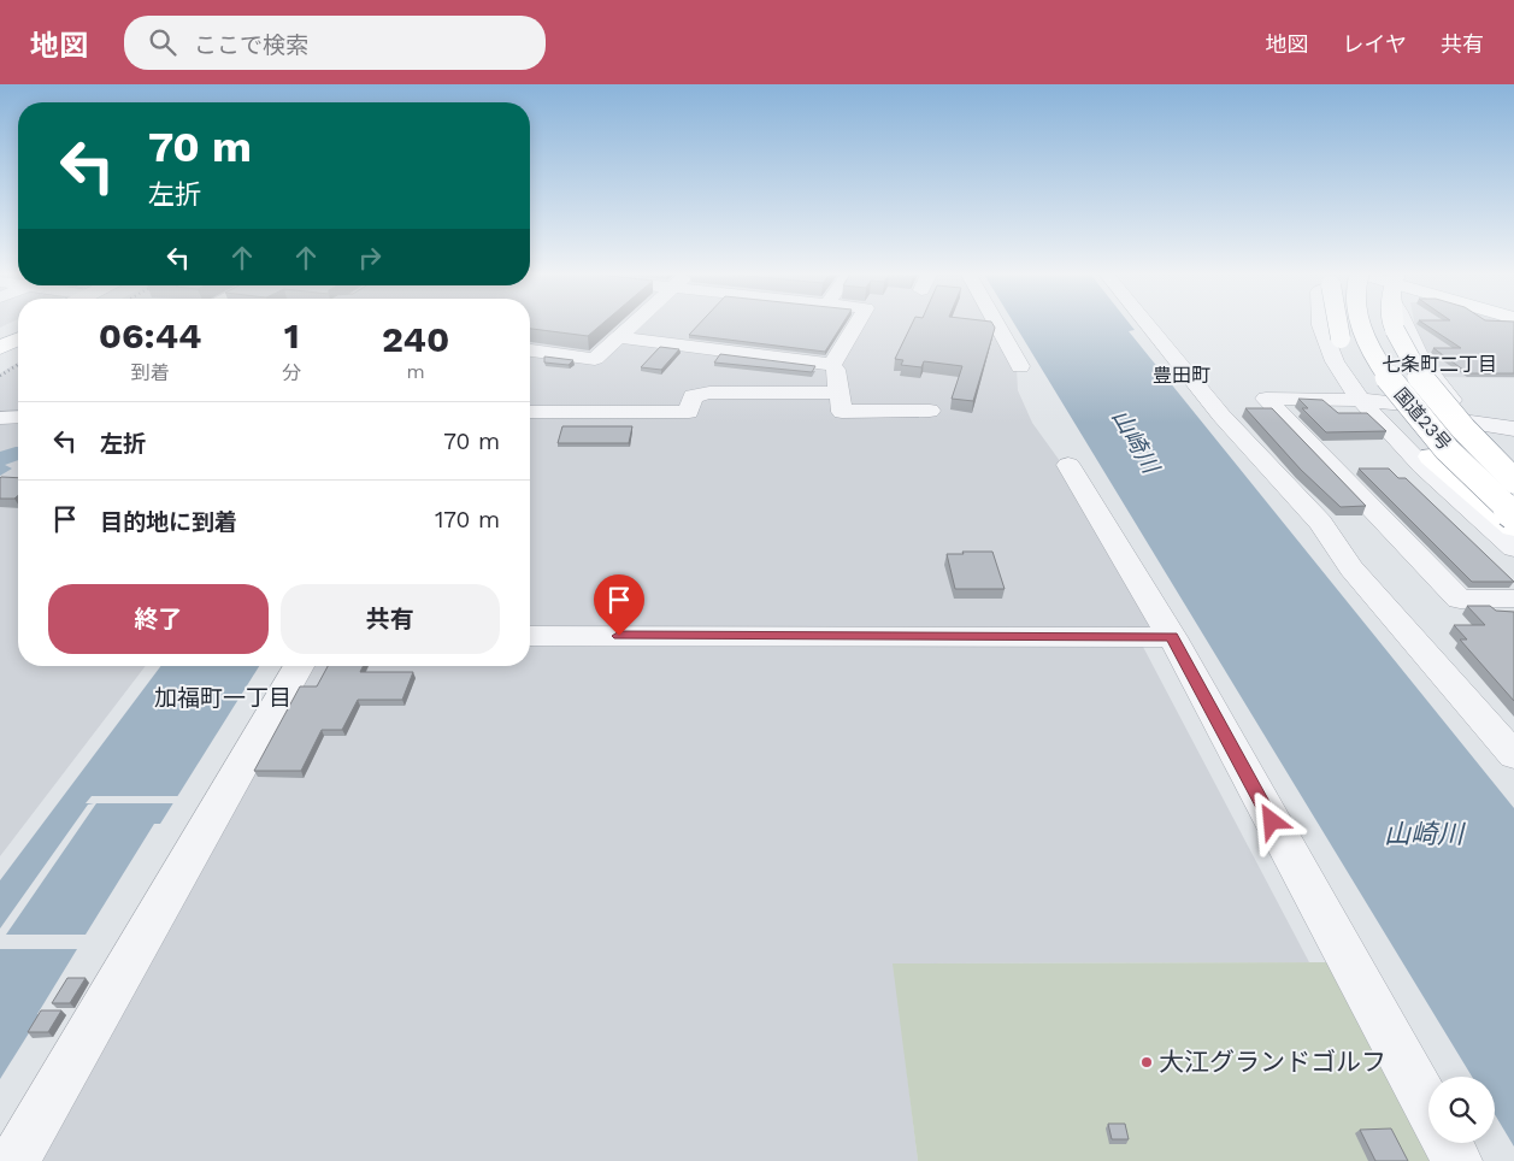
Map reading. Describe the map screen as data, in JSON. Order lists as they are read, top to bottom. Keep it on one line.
{"streets":{"main road":["国道23号"]},"districts":["七条町二丁目","豊田町","加福町一丁目"],"water":["山崎川"],"places":["大江グランドゴルフ"],"page":{"header":"地図","search":"ここで検索","nav":["地図","レイヤ","共有"],"turn":["70 m","左折"],"eta":["06:44","到着","1","分","240","m"],"list":[{"name":"左折","value":"70 m"},{"name":"目的地に到着","value":"170 m"}],"buttons":["終了","共有"]}}
